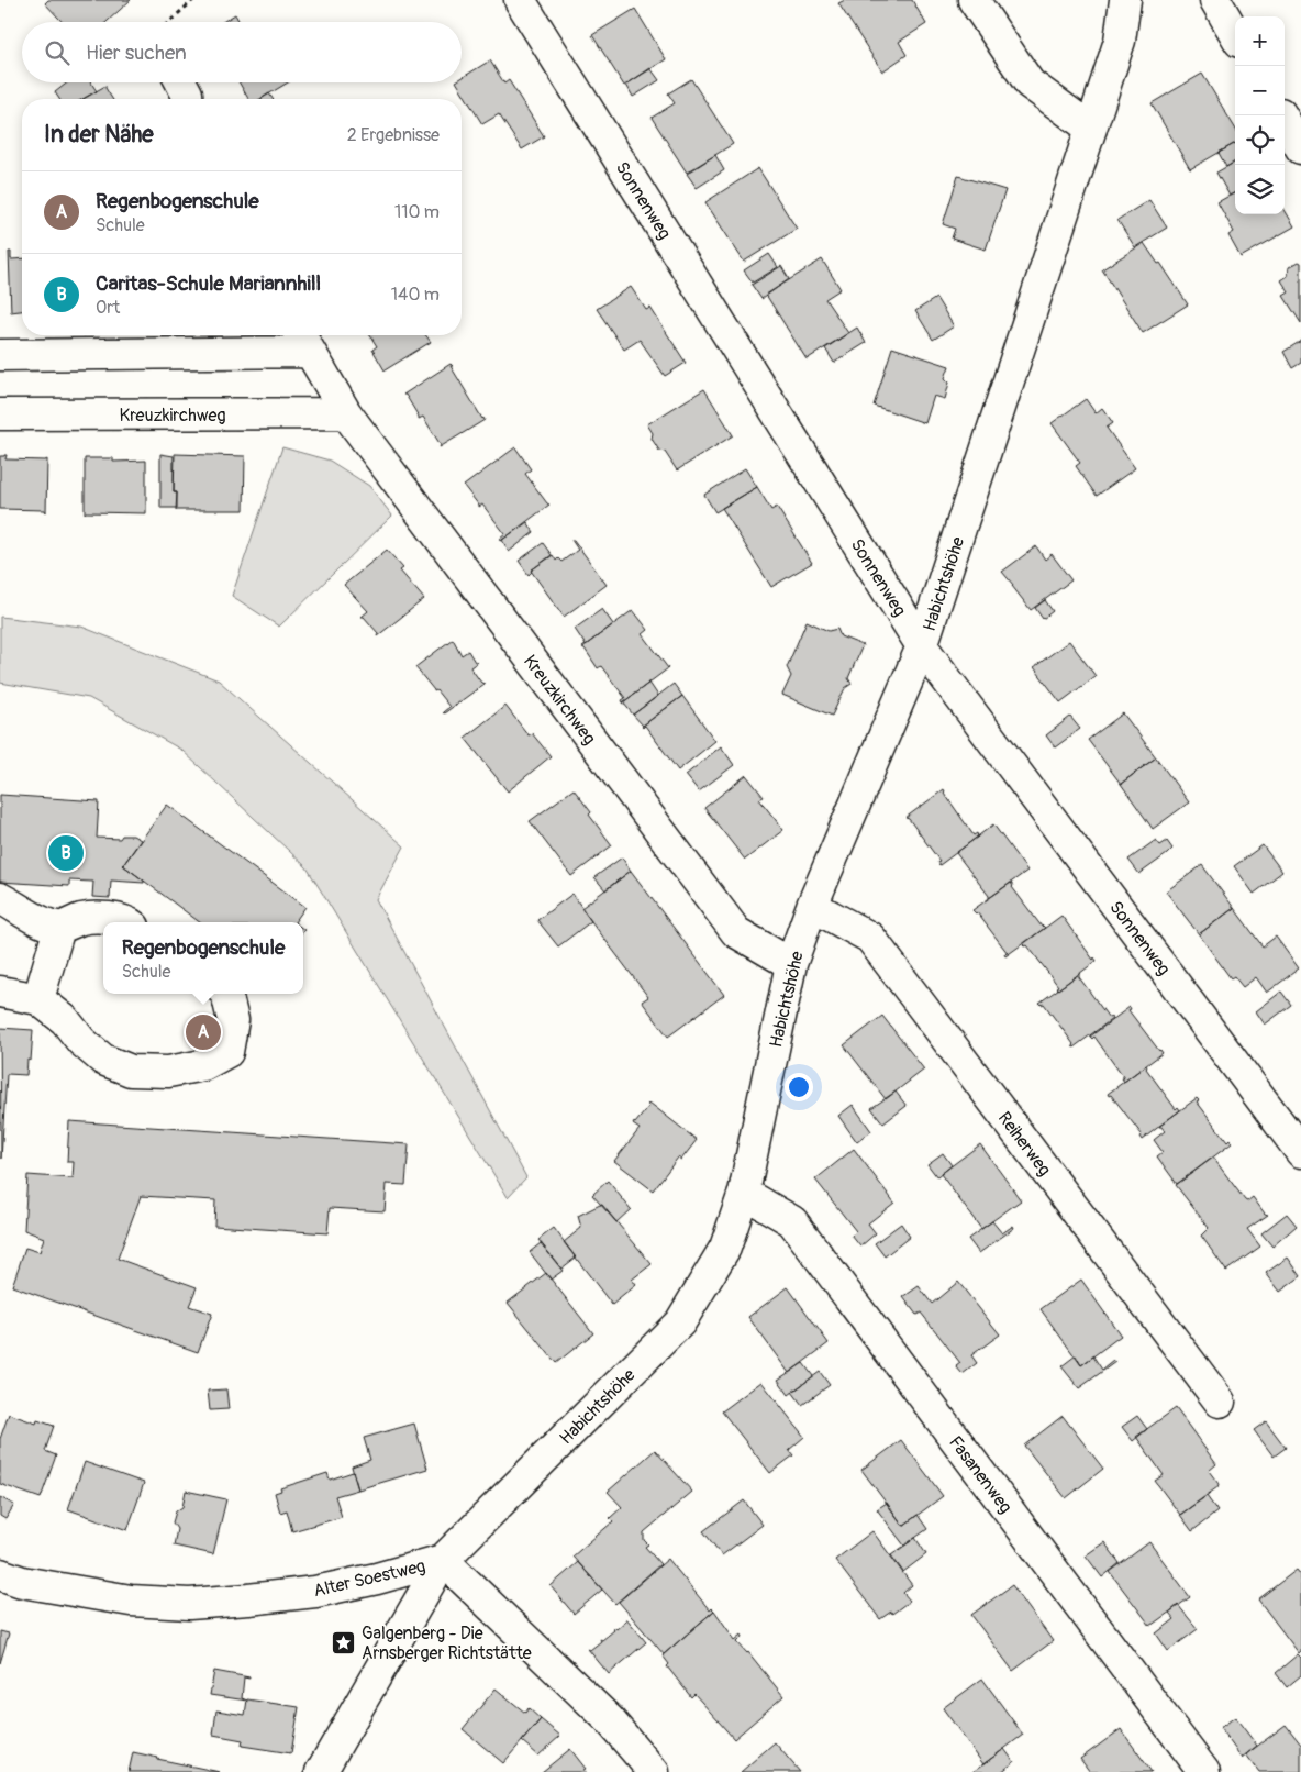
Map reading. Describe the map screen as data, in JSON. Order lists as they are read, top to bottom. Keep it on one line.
{"streets":{"street":["Sonnenweg","Kreuzkirchweg","Habichtshöhe","Reiherweg","Fasanenweg","Alter Soestweg"]},"crossings":[["Sonnenweg","Habichtshöhe"],["Kreuzkirchweg","Habichtshöhe"],["Habichtshöhe","Reiherweg"],["Habichtshöhe","Fasanenweg"],["Habichtshöhe","Alter Soestweg"]],"places":{"place":["Galgenberg - Die Arnsberger Richtstätte"]},"page":{"map_buttons":["+","−"],"search":"Hier suchen","heading":["In der Nähe","2 Ergebnisse"],"list":[{"mark":"A","name":"Regenbogenschule","note":"Schule","value":"110 m"},{"mark":"B","name":"Caritas-Schule Mariannhill","note":"Ort","value":"140 m"}],"pins":["B","A"],"popup":["Regenbogenschule","Schule"]}}
